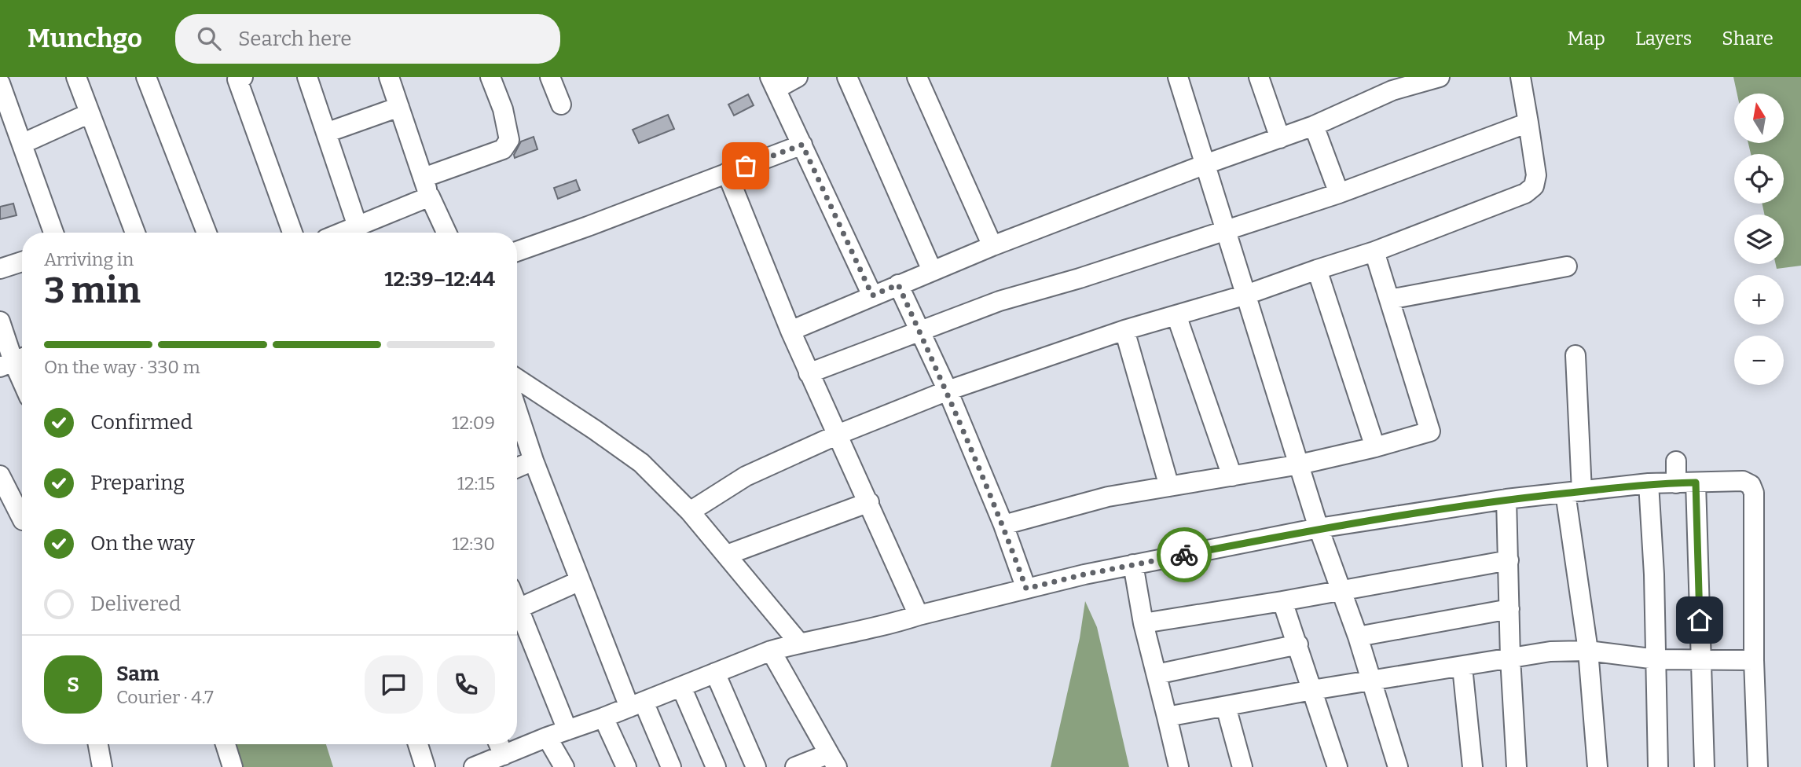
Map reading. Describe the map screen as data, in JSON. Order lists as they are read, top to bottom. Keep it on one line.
{"north":"top","page":{"header":"Munchgo","search":"Search here","nav":["Map","Layers","Share"],"map_buttons":["+","−"],"heading":["3 min","Arriving in","12:39–12:44"],"panel":["Sam","Courier · 4.7"],"bar":"On the way · 330 m","list":[["Confirmed","12:09"],["Preparing","12:15"],["On the way","12:30"],"Delivered"],"round":"S"}}
